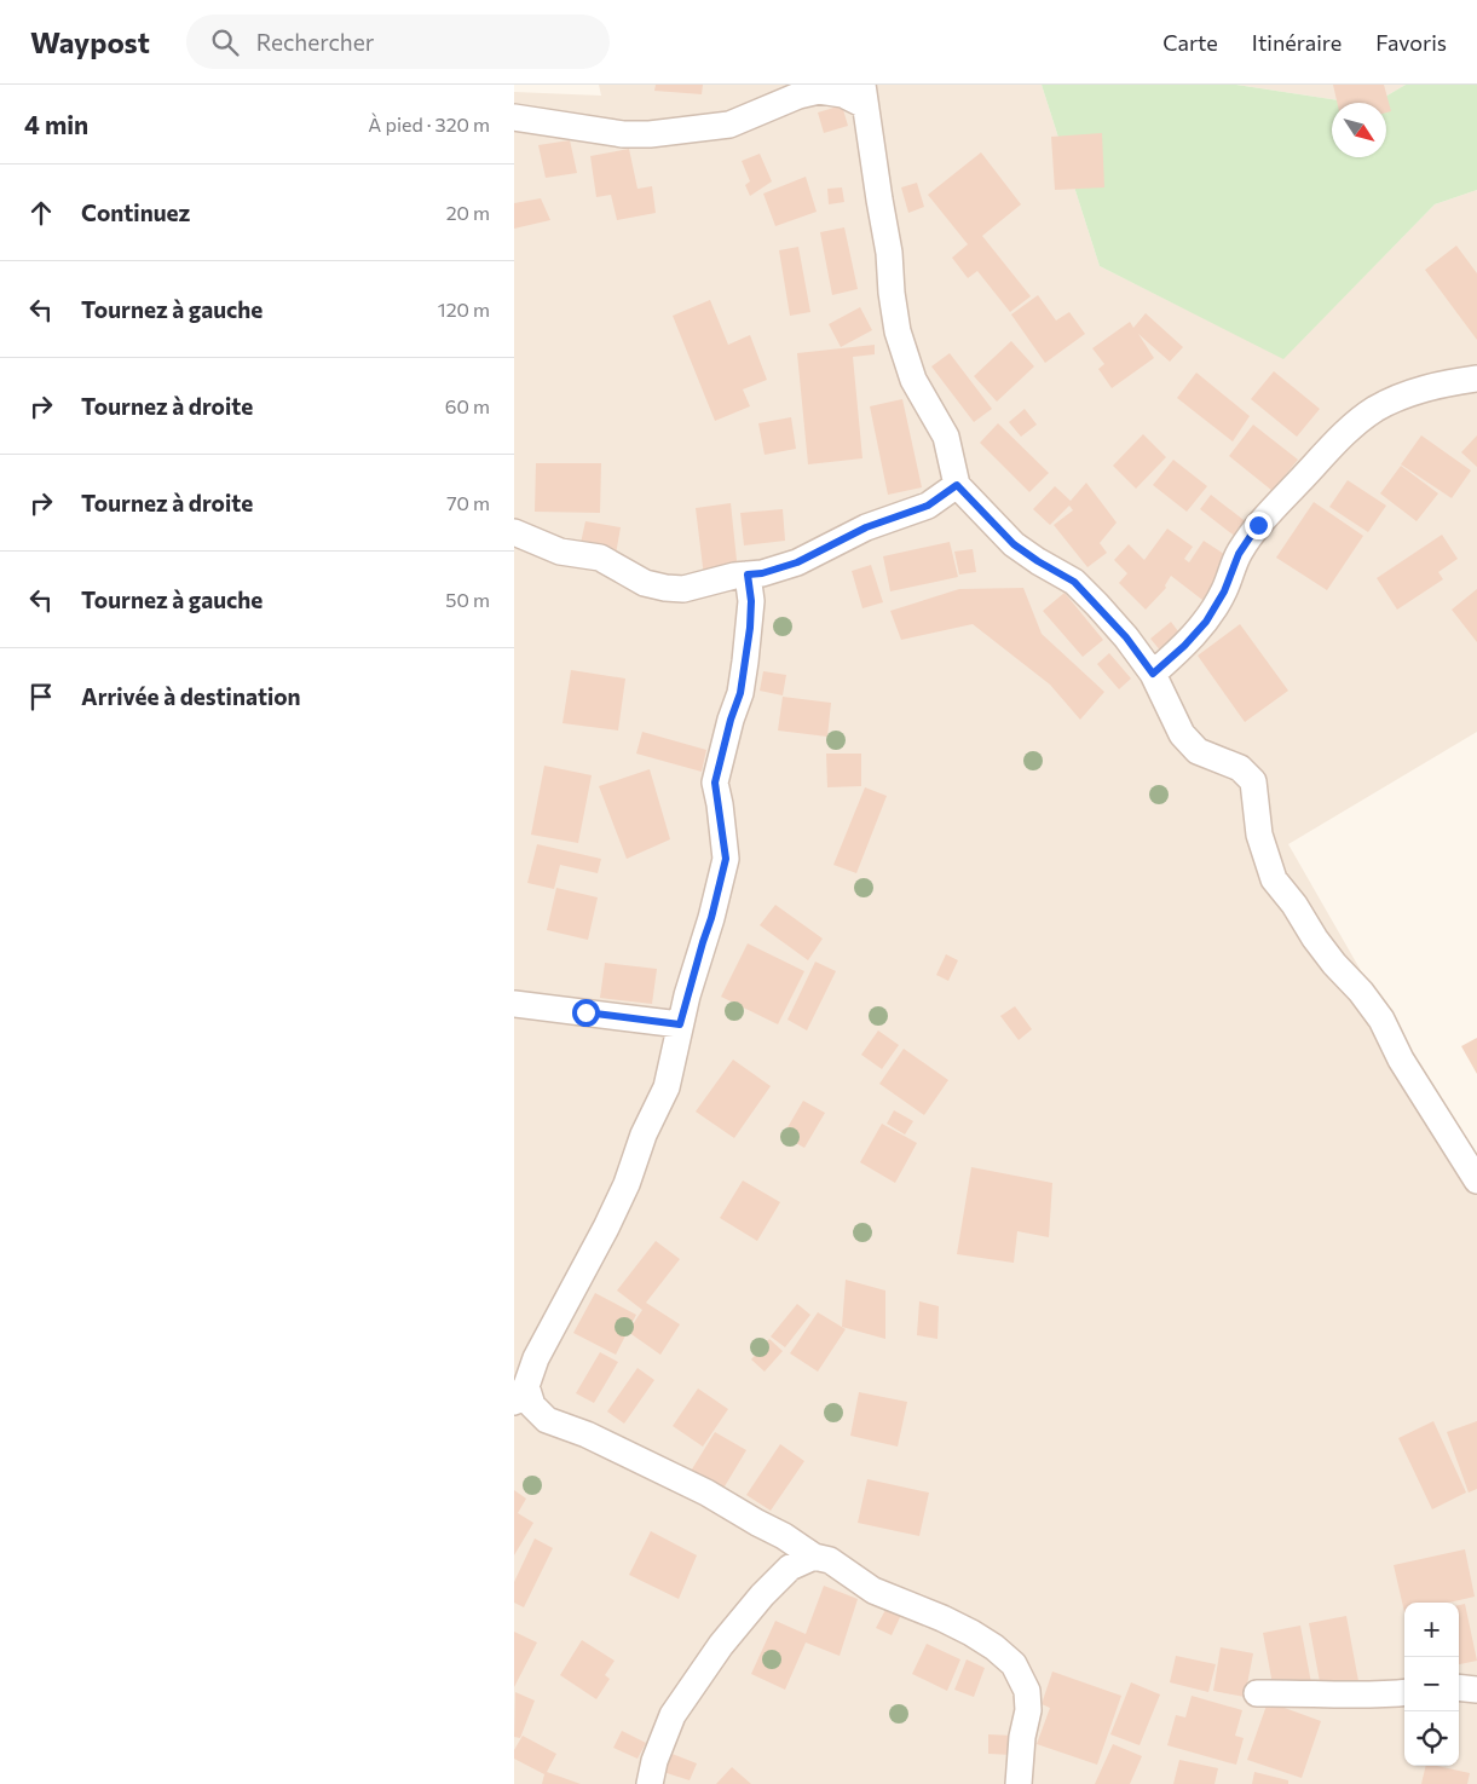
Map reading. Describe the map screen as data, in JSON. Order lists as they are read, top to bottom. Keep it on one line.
{"north":"bottom right","page":{"header":"Waypost","search":"Rechercher","nav":["Carte","Itinéraire","Favoris"],"heading":["4 min","À pied · 320 m"],"list":[["Continuez","20 m"],["Tournez à gauche","120 m"],["Tournez à droite","60 m"],["Tournez à droite","70 m"],["Tournez à gauche","50 m"],"Arrivée à destination"],"map_buttons":["+","−"]}}
